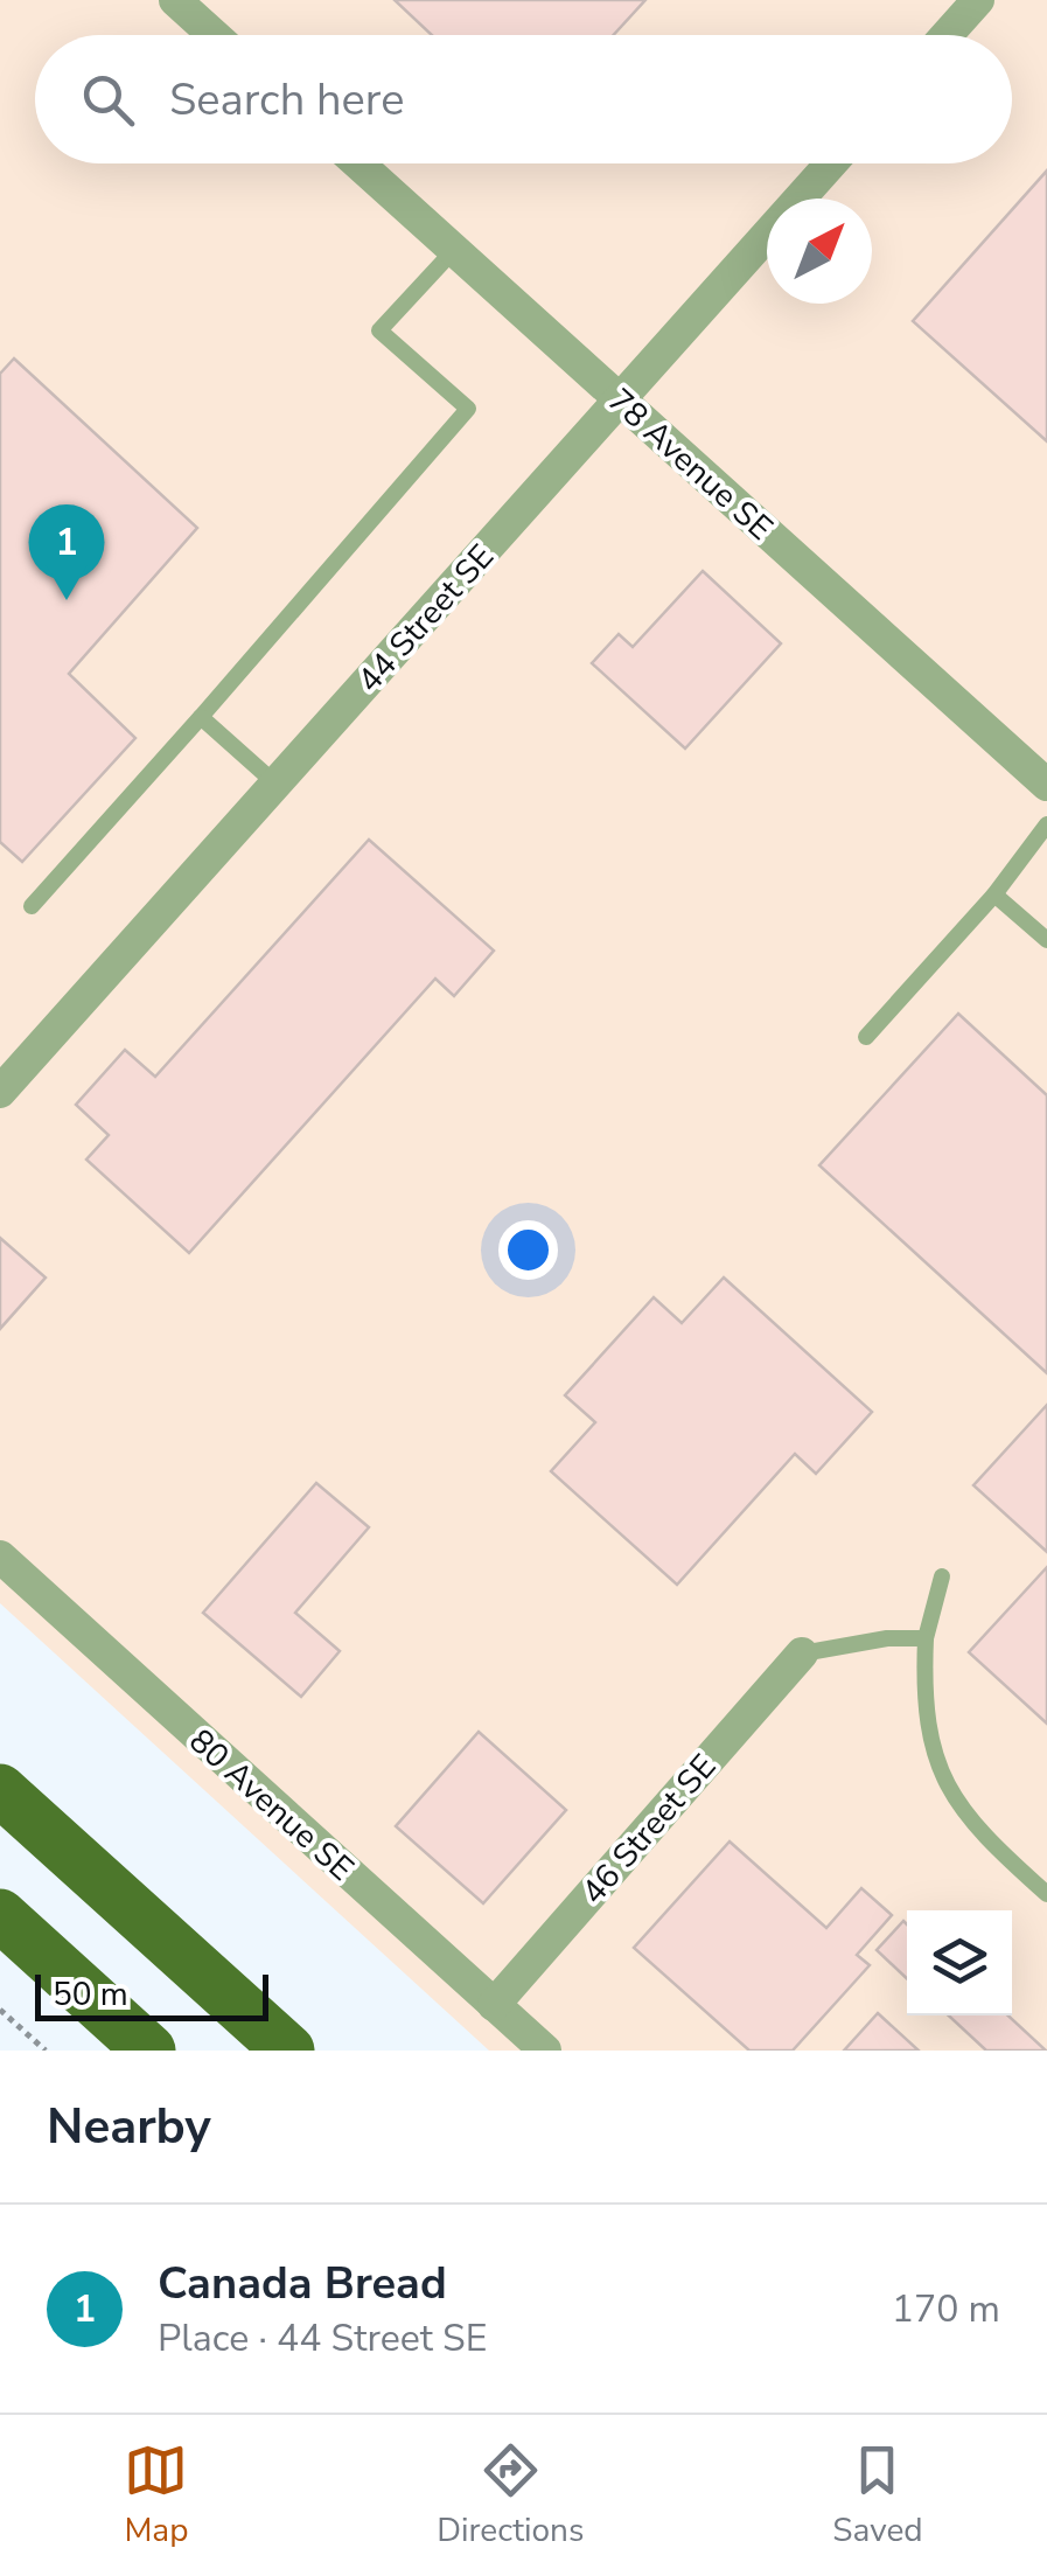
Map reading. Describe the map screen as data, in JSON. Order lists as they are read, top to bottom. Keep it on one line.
{"streets":{"street":["78 Avenue SE","44 Street SE","80 Avenue SE","46 Street SE"]},"crossings":[["78 Avenue SE","44 Street SE"],["80 Avenue SE","46 Street SE"]],"scale_bar":"50 m","north":"top right","page":{"search":"Search here","pins":"1","scale":"50 m","heading":"Nearby","list":[{"mark":"1","name":"Canada Bread","note":"Place · 44 Street SE","value":"170 m"}],"nav":["Map","Directions","Saved"]}}
